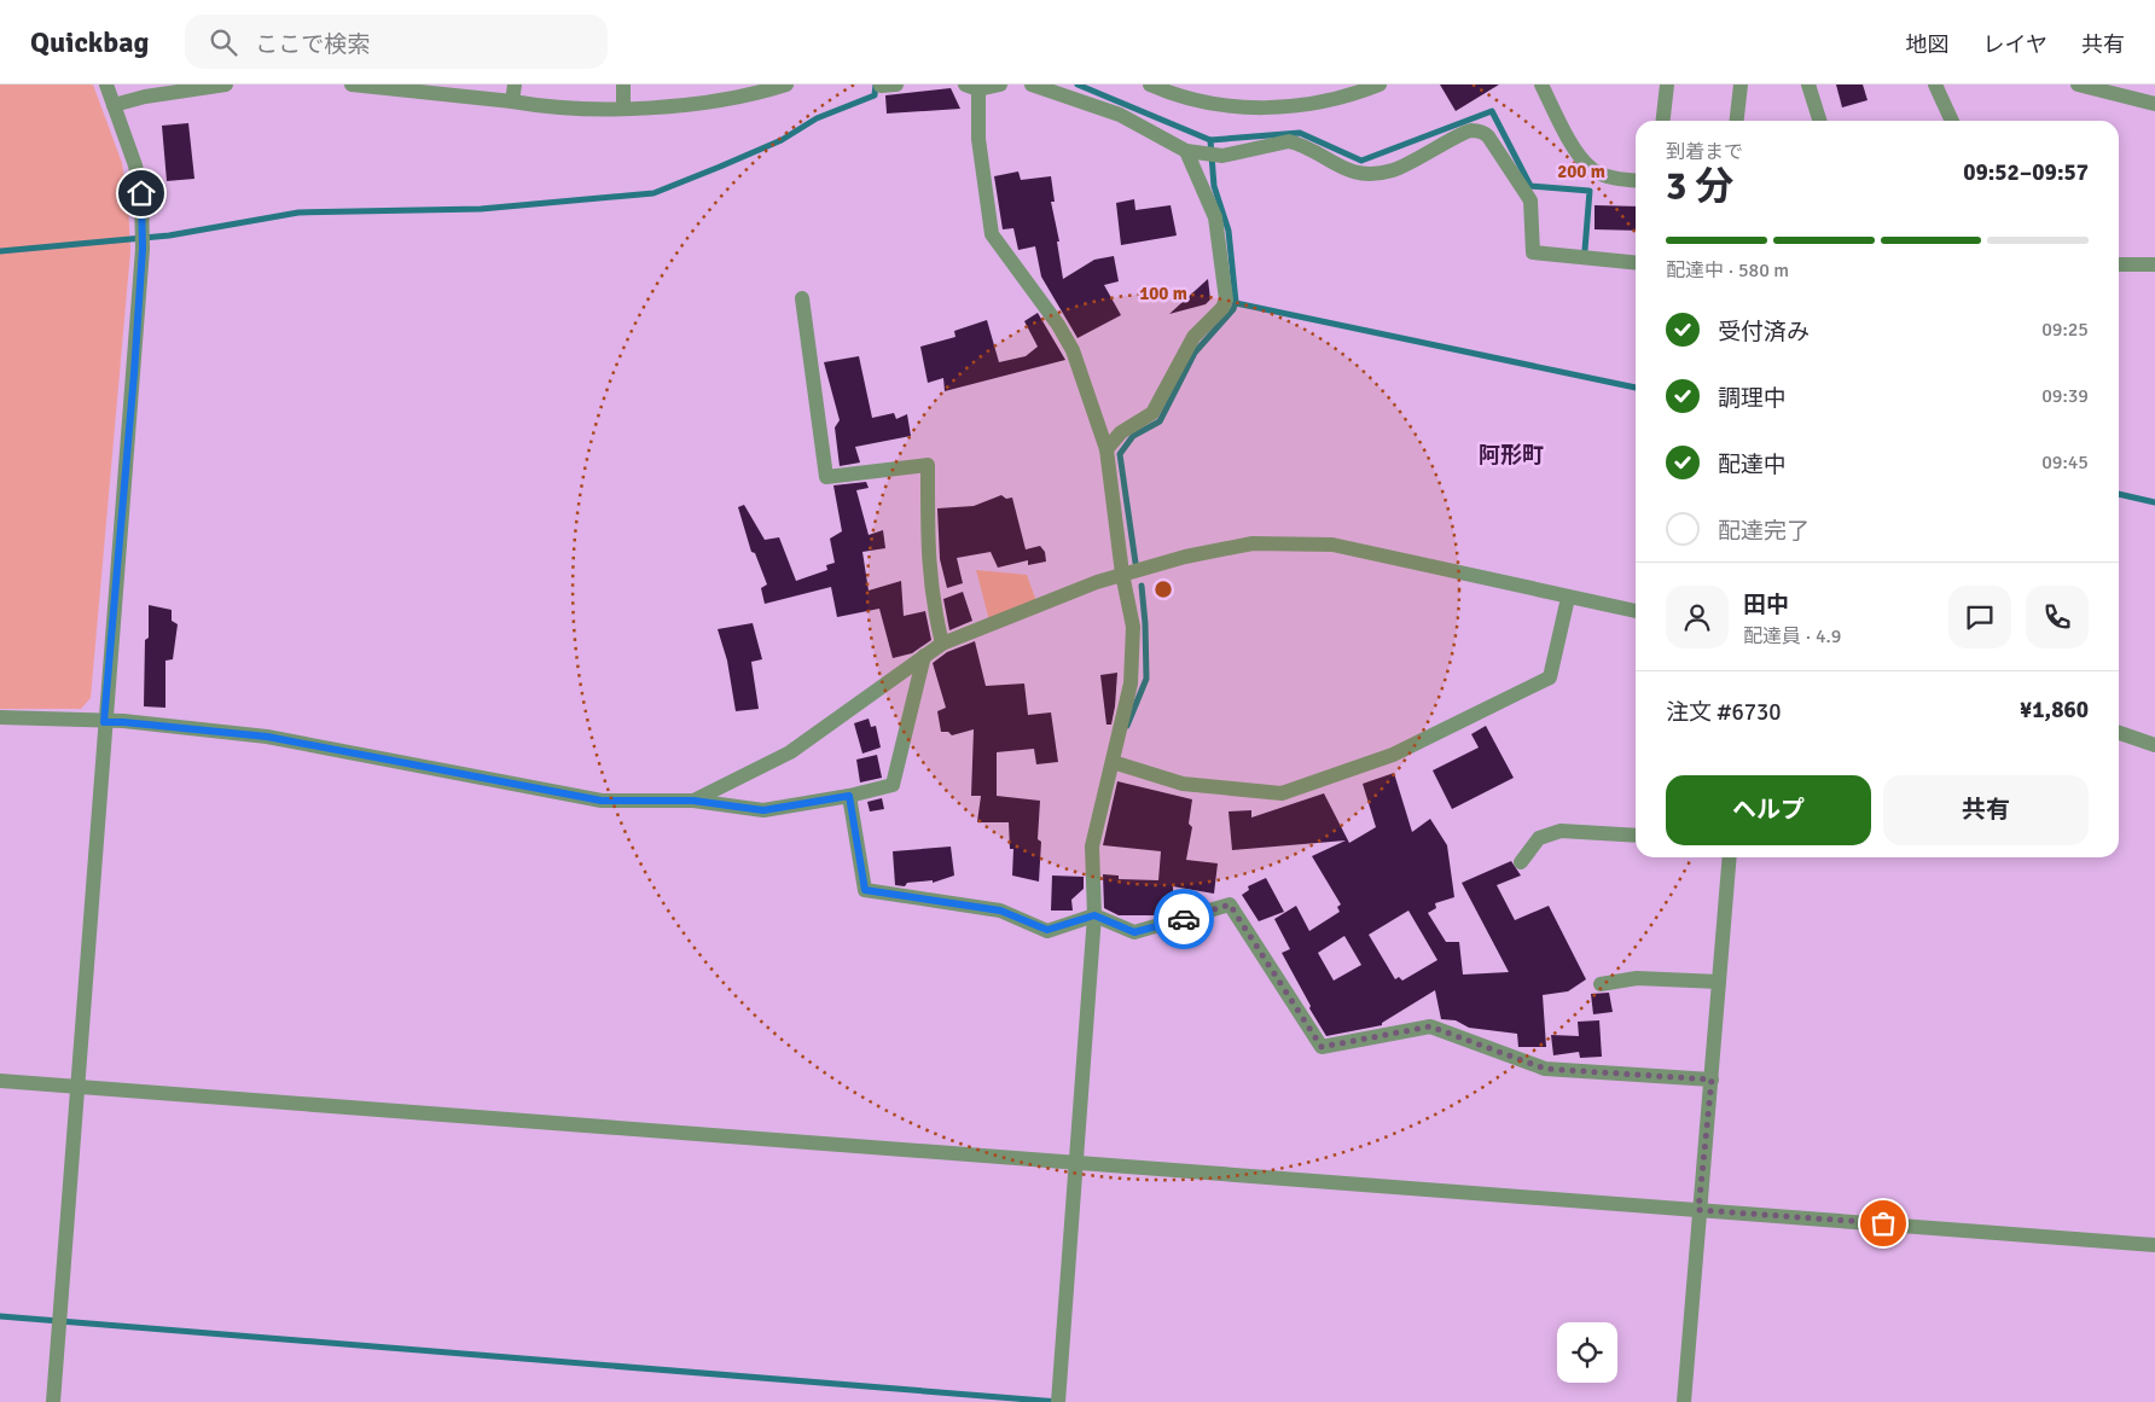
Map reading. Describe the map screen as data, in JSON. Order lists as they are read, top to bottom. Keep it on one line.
{"districts":["阿形町"],"page":{"header":"Quickbag","search":"ここで検索","nav":["地図","レイヤ","共有"],"heading":["3 分","到着まで","09:52–09:57"],"panel":["田中","配達員 · 4.9","注文 #6730","¥1,860"],"bar":"配達中 · 580 m","list":[["受付済み","09:25"],["調理中","09:39"],["配達中","09:45"],"配達完了"],"buttons":["ヘルプ","共有"]},"rings":["200 m","100 m"]}
